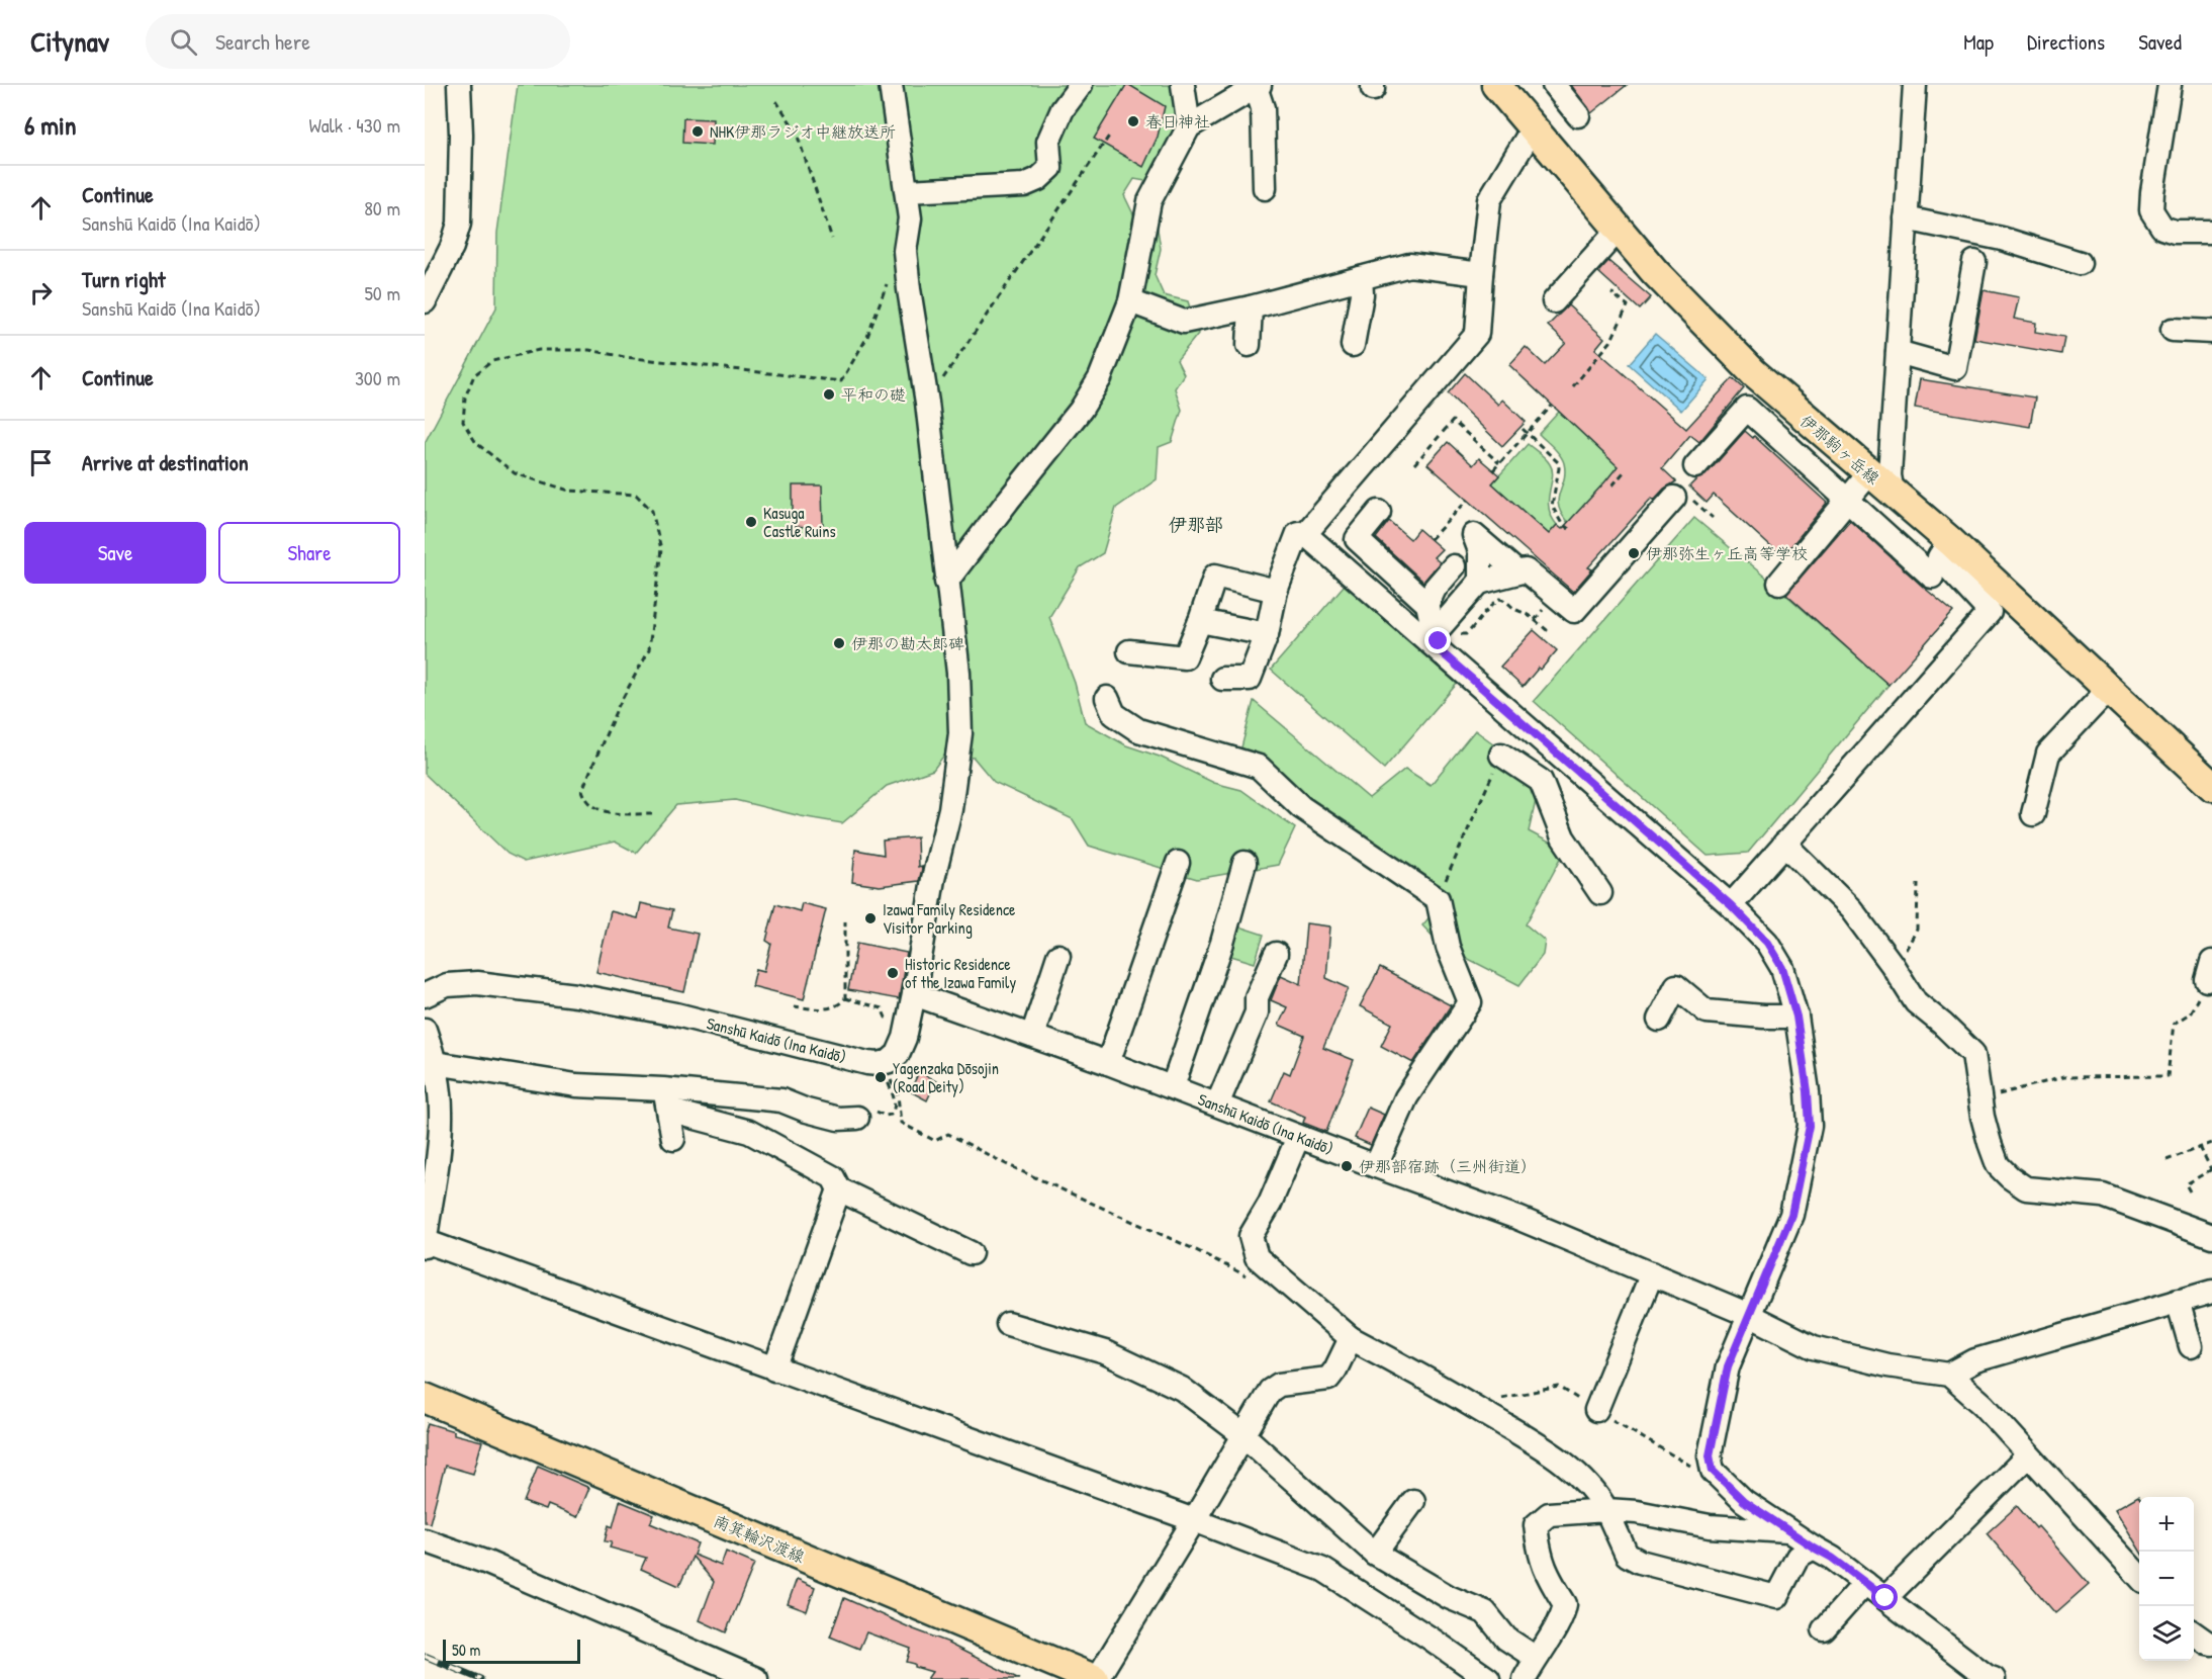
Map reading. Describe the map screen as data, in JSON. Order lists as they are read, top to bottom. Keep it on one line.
{"streets":{"main road":["伊那駒ヶ岳線","南箕輪沢渡線"],"street":["Sanshū Kaidō (Ina Kaidō)"]},"districts":["伊那部"],"places":["春日神社","NHK伊那ラジオ中継放送所","平和の礎","Kasuga Castle Ruins","伊那弥生ヶ丘高等学校","伊那の勘太郎碑","Izawa Family Residence Visitor Parking","Historic Residence of the Izawa Family","Yagenzaka Dōsojin (Road Deity)","伊那部宿跡（三州街道）"],"scale_bar":"50 m","page":{"header":"Citynav","search":"Search here","nav":["Map","Directions","Saved"],"heading":["6 min","Walk · 430 m"],"list":[["Continue","Sanshū Kaidō (Ina Kaidō)","80 m"],["Turn right","Sanshū Kaidō (Ina Kaidō)","50 m"],["Continue","300 m"],"Arrive at destination"],"buttons":["Save","Share"],"map_buttons":["+","−"],"scale":"50 m"}}
